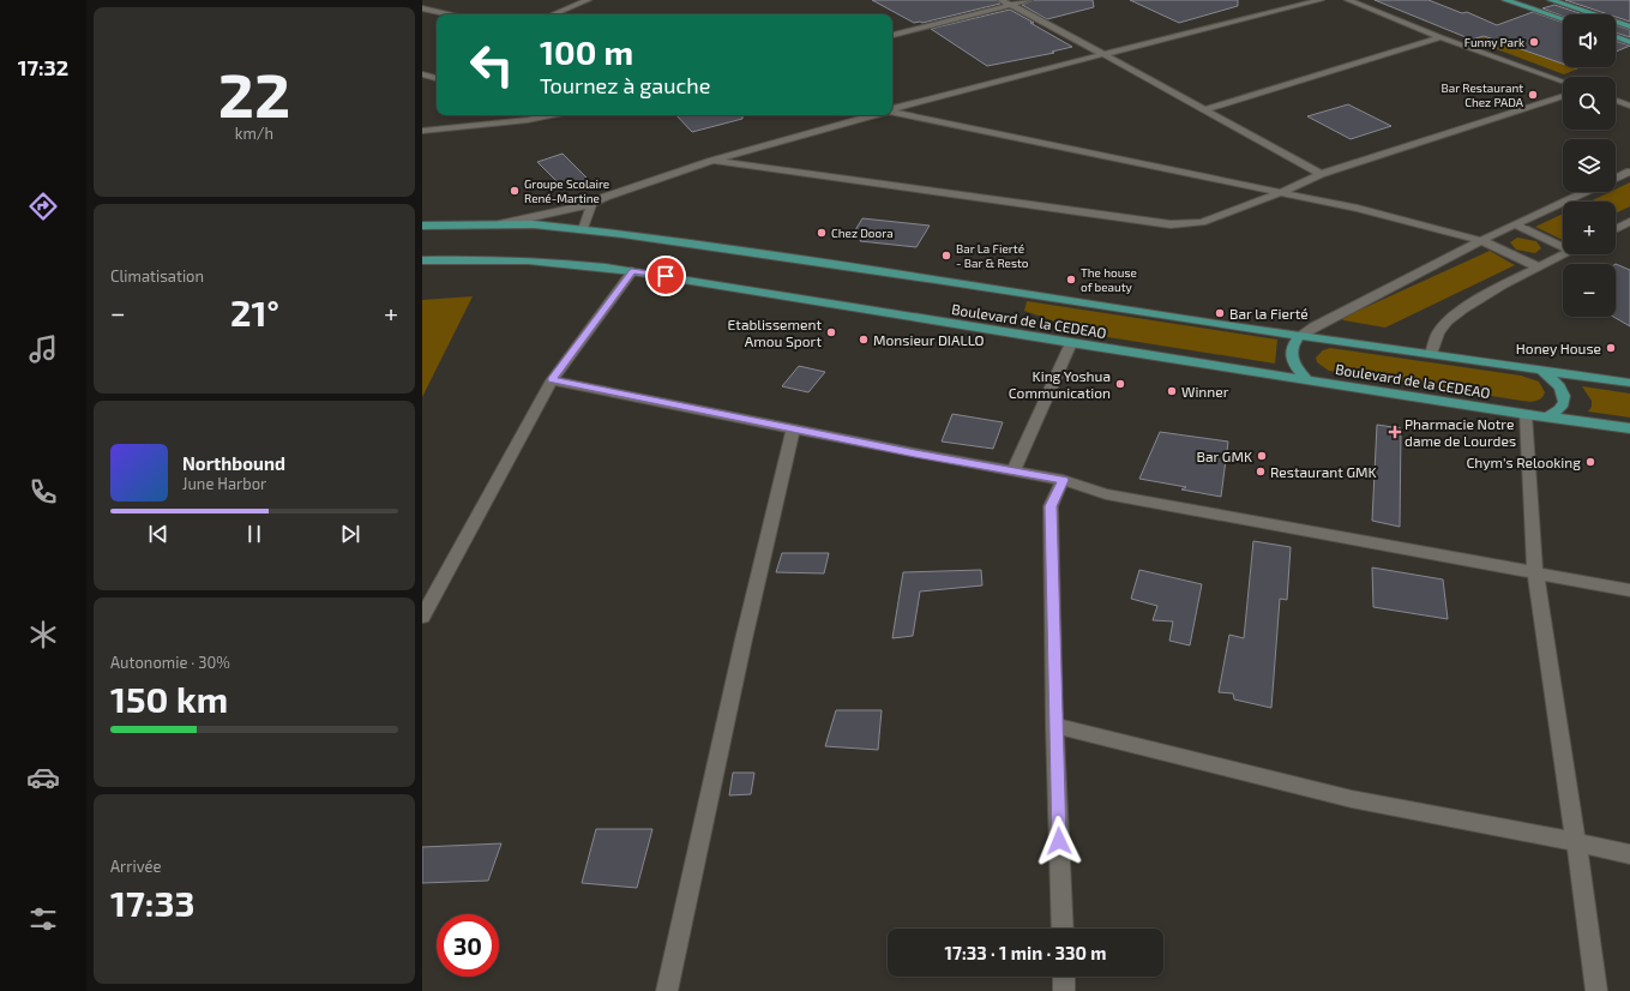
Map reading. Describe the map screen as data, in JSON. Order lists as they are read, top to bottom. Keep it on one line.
{"streets":{"main road":["Boulevard de la CEDEAO"]},"places":{"other":["Funny Park","Bar Restaurant Chez PADA","Groupe Scolaire René-Martine","Chez Doora","Bar La Fierté - Bar & Resto","The house of beauty","Bar la Fierté","Etablissement Amou Sport","Monsieur DIALLO","Honey House","King Yoshua Communication","Winner","Bar GMK","Chym's Relooking","Restaurant GMK"],"health":["Pharmacie Notre dame de Lourdes"]},"page":{"tabs":"17:32","tile":[["22","km/h"],"Climatisation",["Autonomie · 30%","150 km"],["Arrivée","17:33"]],"map_buttons":["+","−"],"turn":["100 m","Tournez à gauche"],"heat":["−","21°","+"],"song":["Northbound","June Harbor"],"limit":"30","trip":"17:33 · 1 min · 330 m"}}
